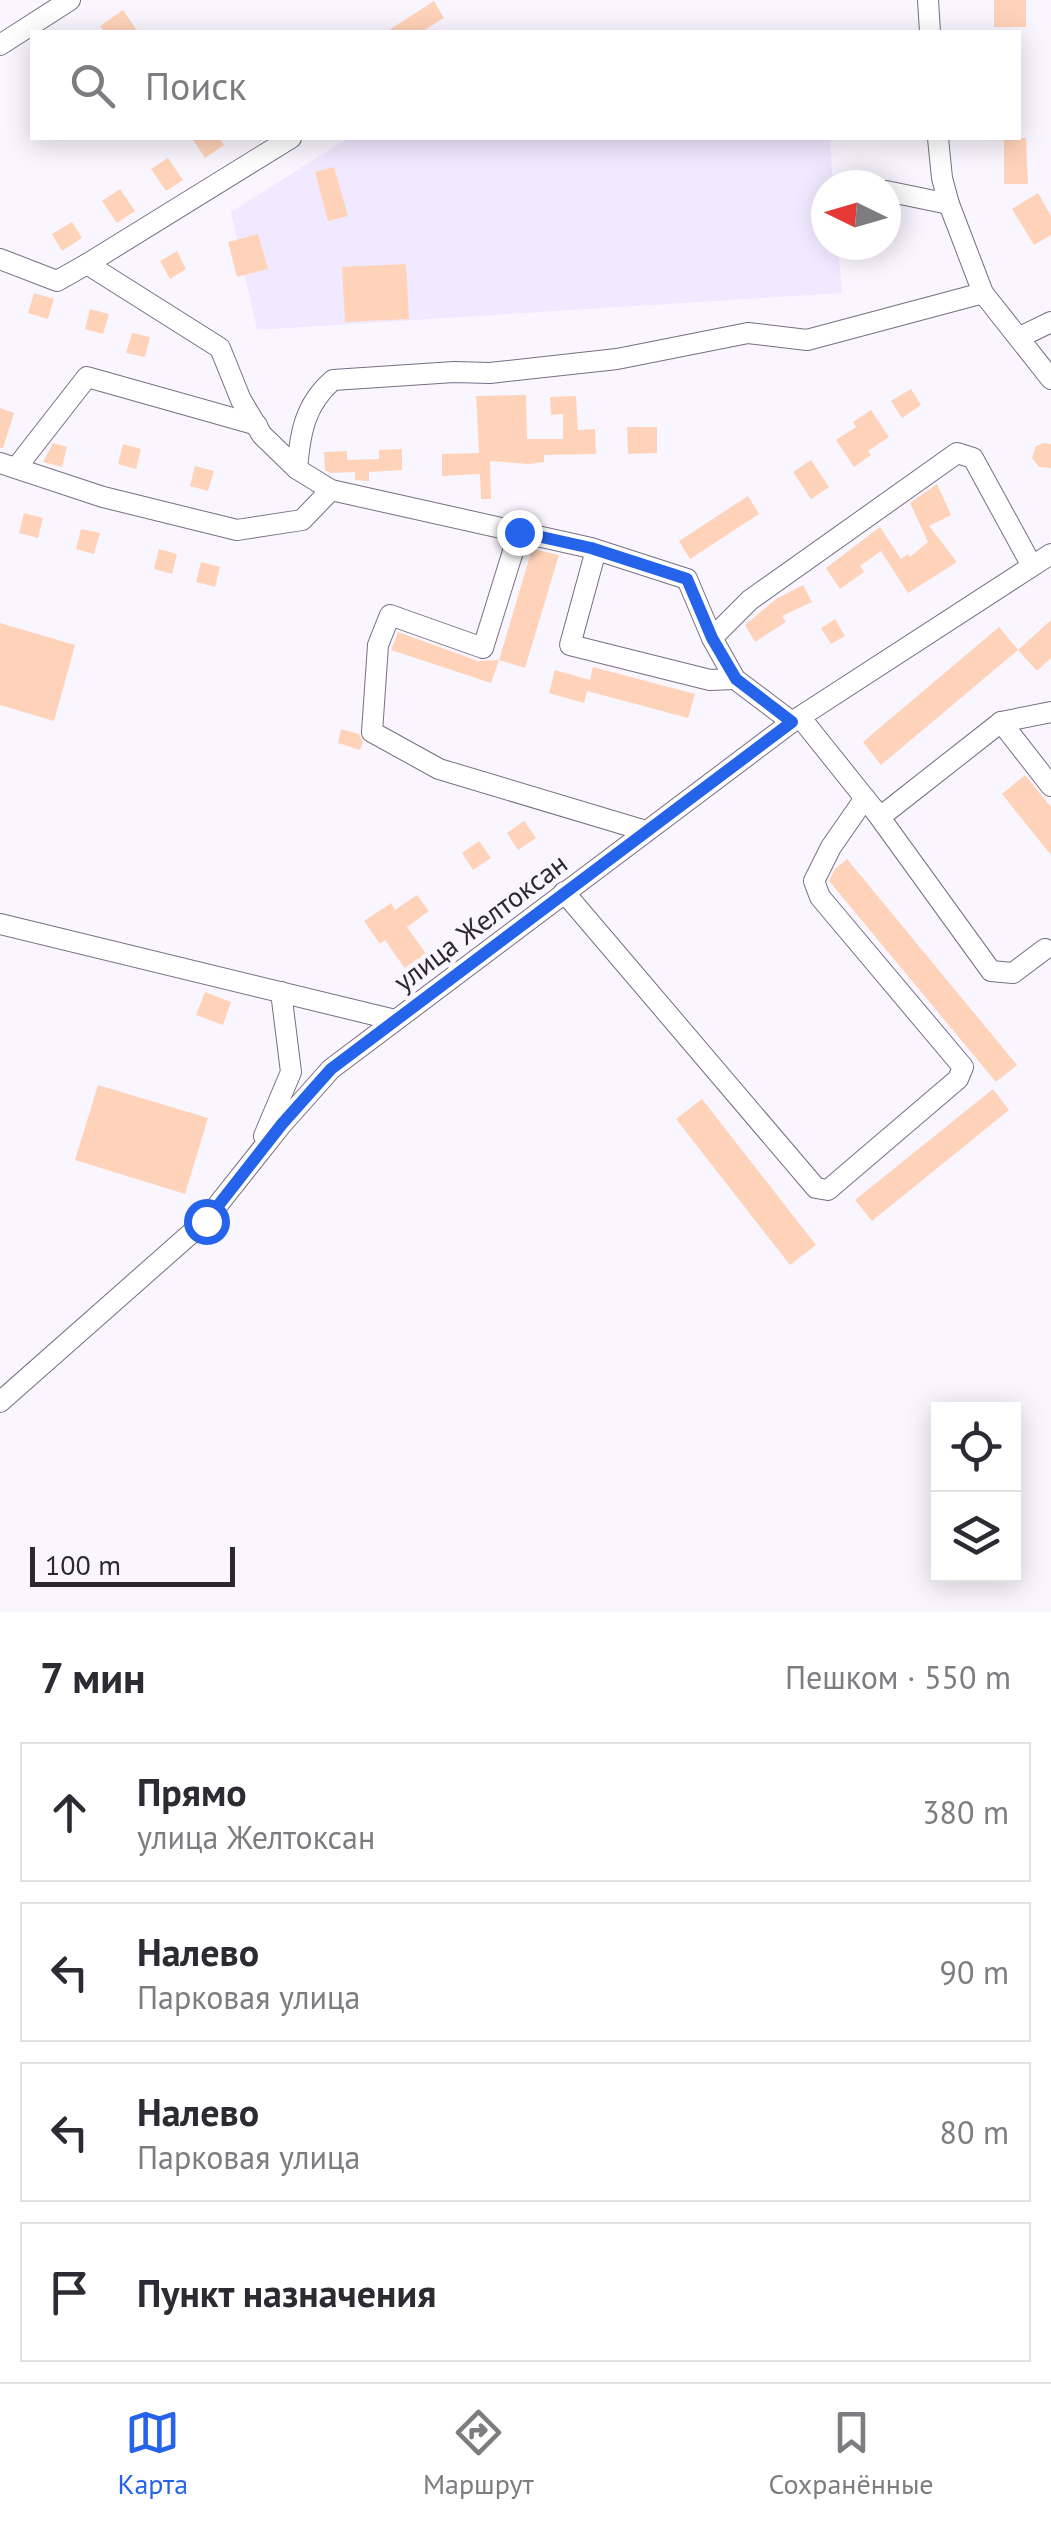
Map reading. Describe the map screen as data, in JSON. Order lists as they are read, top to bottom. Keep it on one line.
{"streets":{"street":["улица Желтоксан"]},"scale_bar":"100 m","north":"left","page":{"search":"Поиск","scale":"100 m","heading":["7 мин","Пешком · 550 m"],"list":[["Прямо","улица Желтоксан","380 m"],["Налево","Парковая улица","90 m"],["Налево","Парковая улица","80 m"],"Пункт назначения"],"nav":["Карта","Маршрут","Сохранённые"]}}
